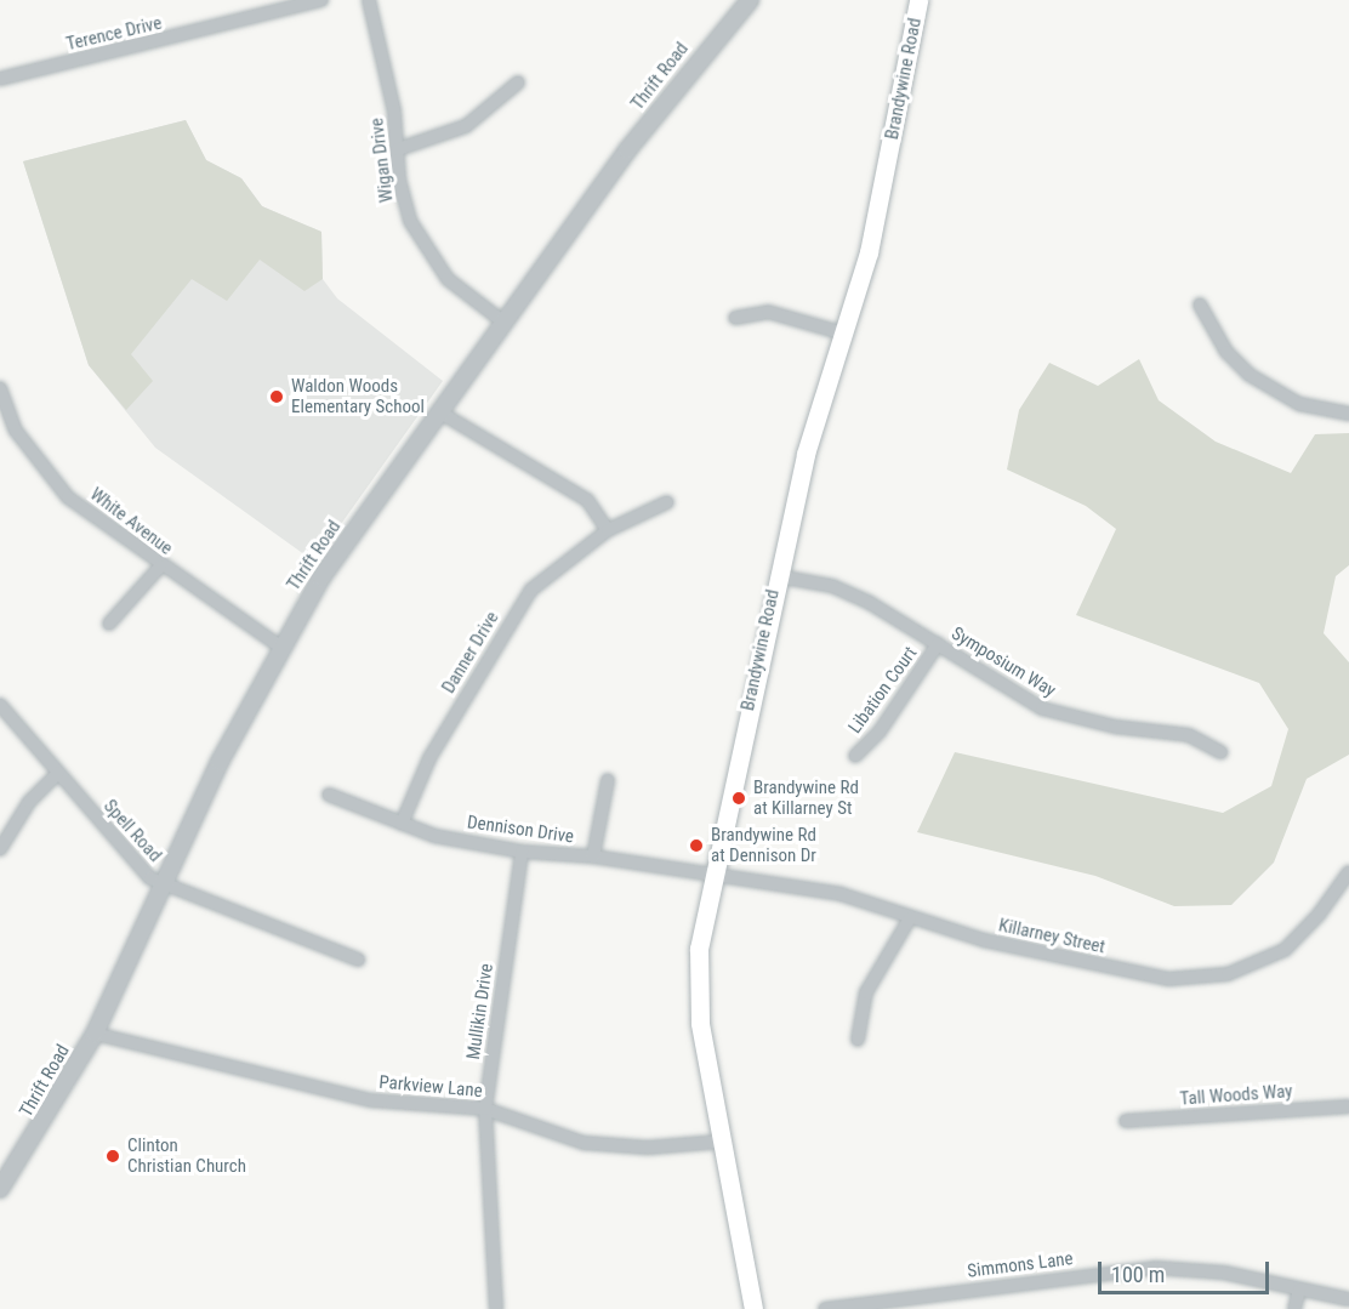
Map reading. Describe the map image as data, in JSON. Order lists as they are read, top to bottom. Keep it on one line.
{"streets":{"main road":["Brandywine Road"],"street":["Terence Drive","Thrift Road","Wigan Drive","White Avenue","Danner Drive","Symposium Way","Libation Court","Dennison Drive","Spell Road","Killarney Street","Mullikin Drive","Parkview Lane","Tall Woods Way","Simmons Lane"]},"crossings":[["Thrift Road","Wigan Drive"],["Thrift Road","White Avenue"],["Thrift Road","Spell Road"],["Thrift Road","Parkview Lane"],["Brandywine Road","Symposium Way"],["Brandywine Road","Dennison Drive"],["Brandywine Road","Killarney Street"],["Brandywine Road","Parkview Lane"],["Danner Drive","Dennison Drive"],["Symposium Way","Libation Court"],["Dennison Drive","Killarney Street"],["Dennison Drive","Mullikin Drive"],["Mullikin Drive","Parkview Lane"]],"places":["Waldon Woods Elementary School","Brandywine Rd at Killarney St","Brandywine Rd at Dennison Dr","Clinton Christian Church"],"scale_bar":"100 m"}
